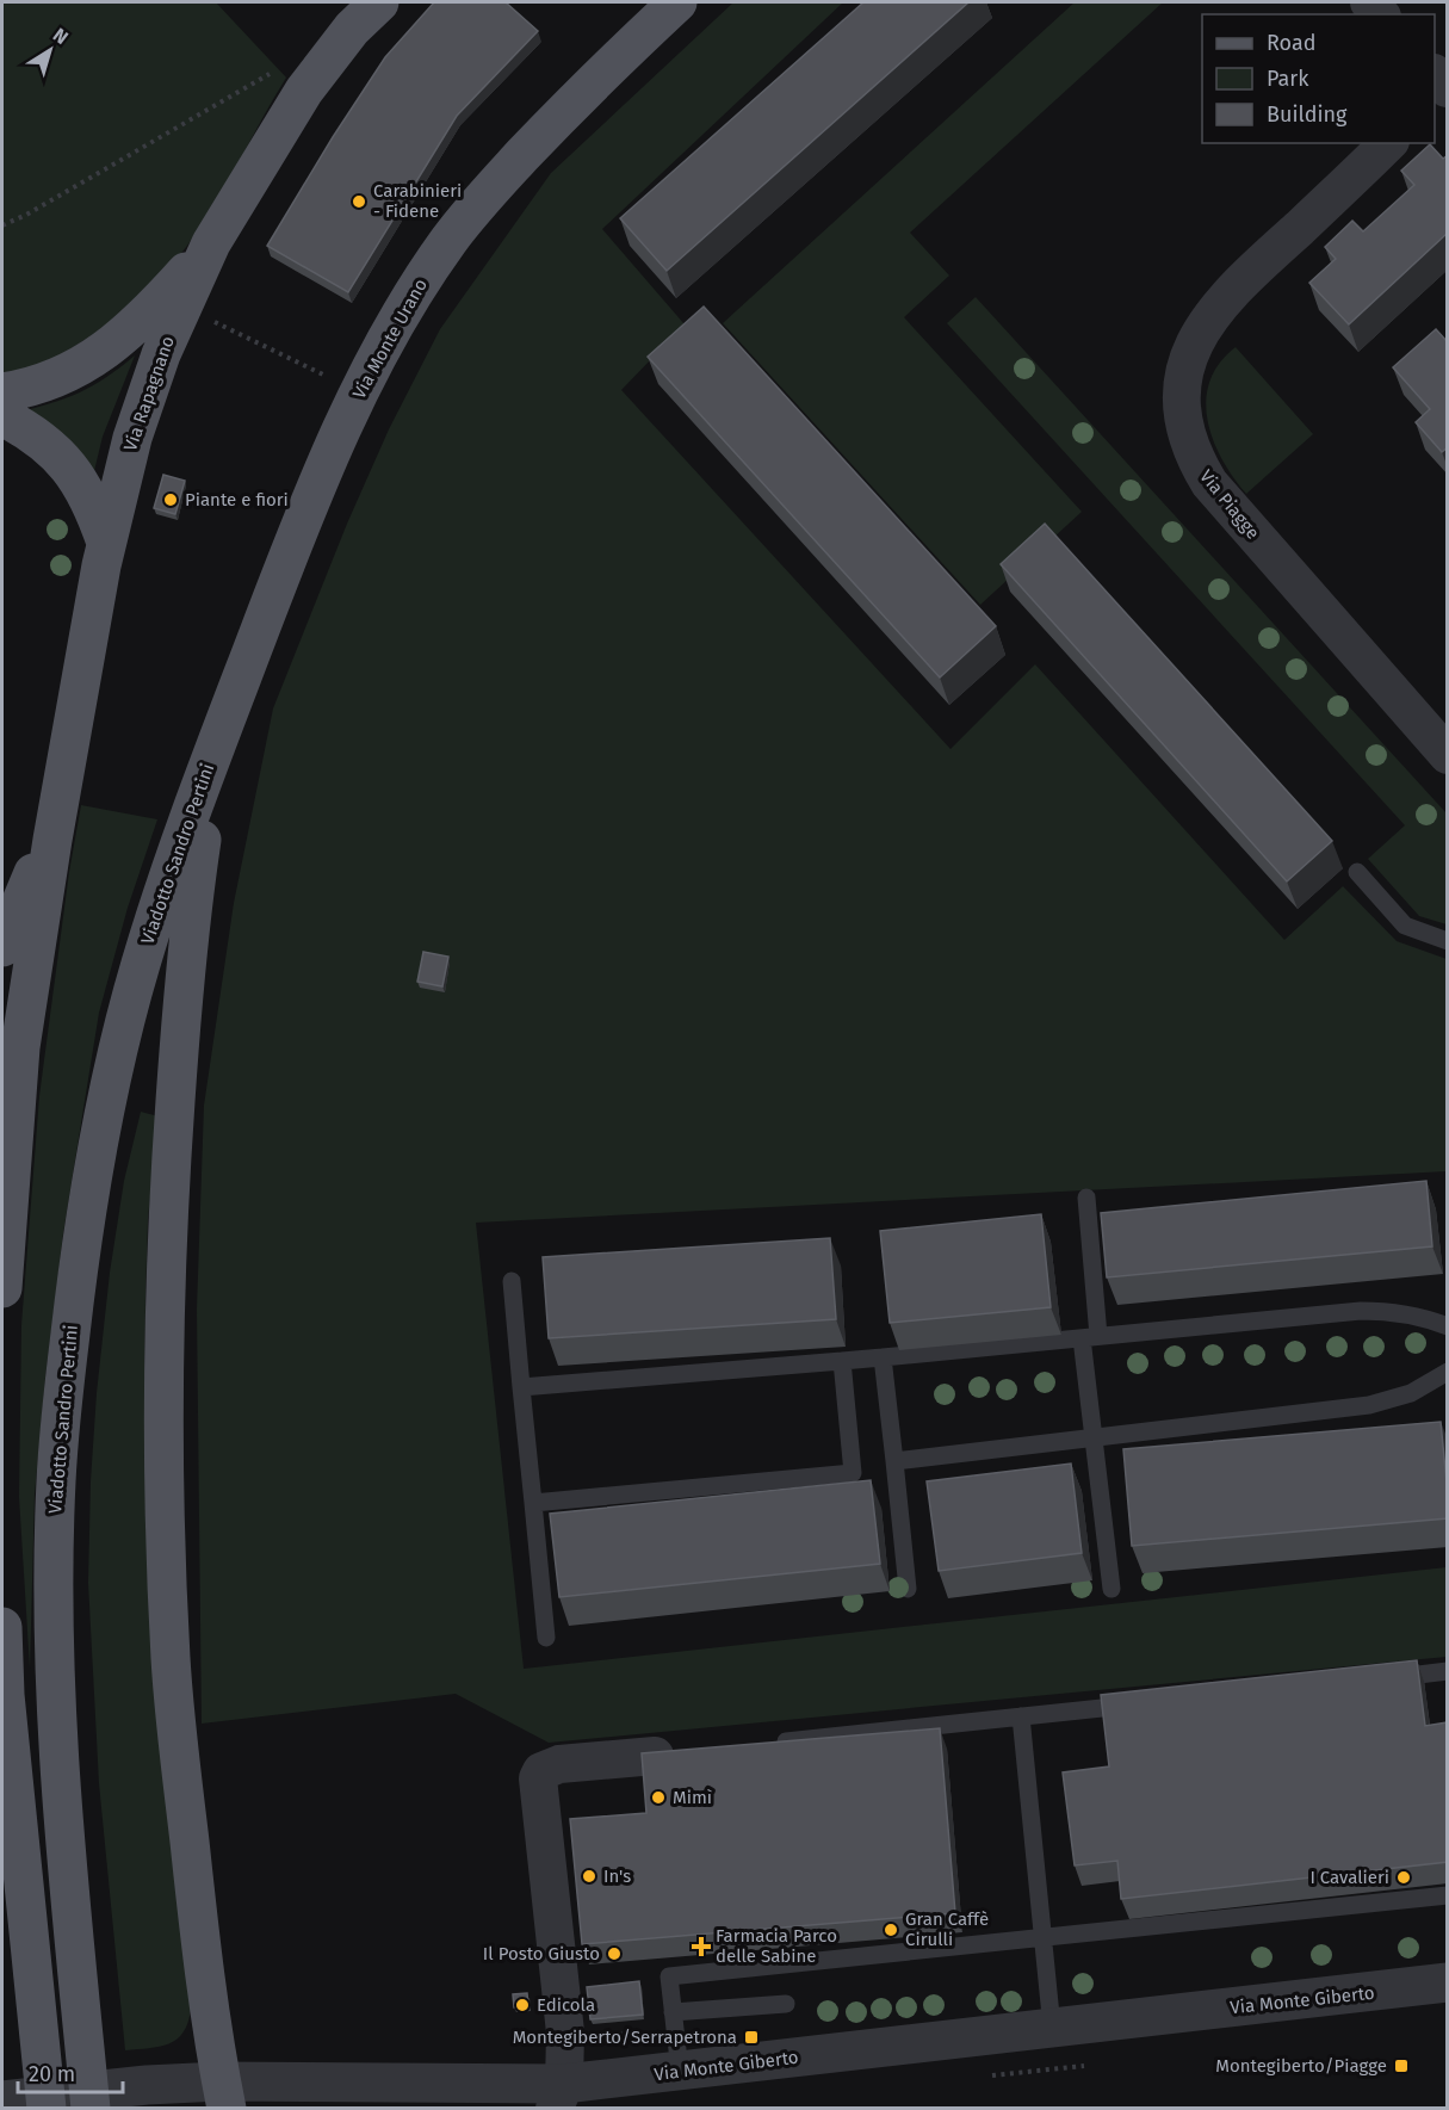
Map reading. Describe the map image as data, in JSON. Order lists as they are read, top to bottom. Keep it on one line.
{"streets":{"main road":["Via Monte Urano","Via Rapagnano","Viadotto Sandro Pertini"],"street":["Via Piagge","Via Monte Giberto"]},"crossings":[["Via Monte Urano","Viadotto Sandro Pertini"]],"places":{"other":["Carabinieri - Fidene","Piante e fiori","Mimì","In's","I Cavalieri","Gran Caffè Cirulli","Il Posto Giusto","Edicola"],"health":["Farmacia Parco delle Sabine"],"transit":["Montegiberto/Serrapetrona","Montegiberto/Piagge"]},"legend":["Road","Park","Building"],"scale_bar":"20 m","north":"top right"}
